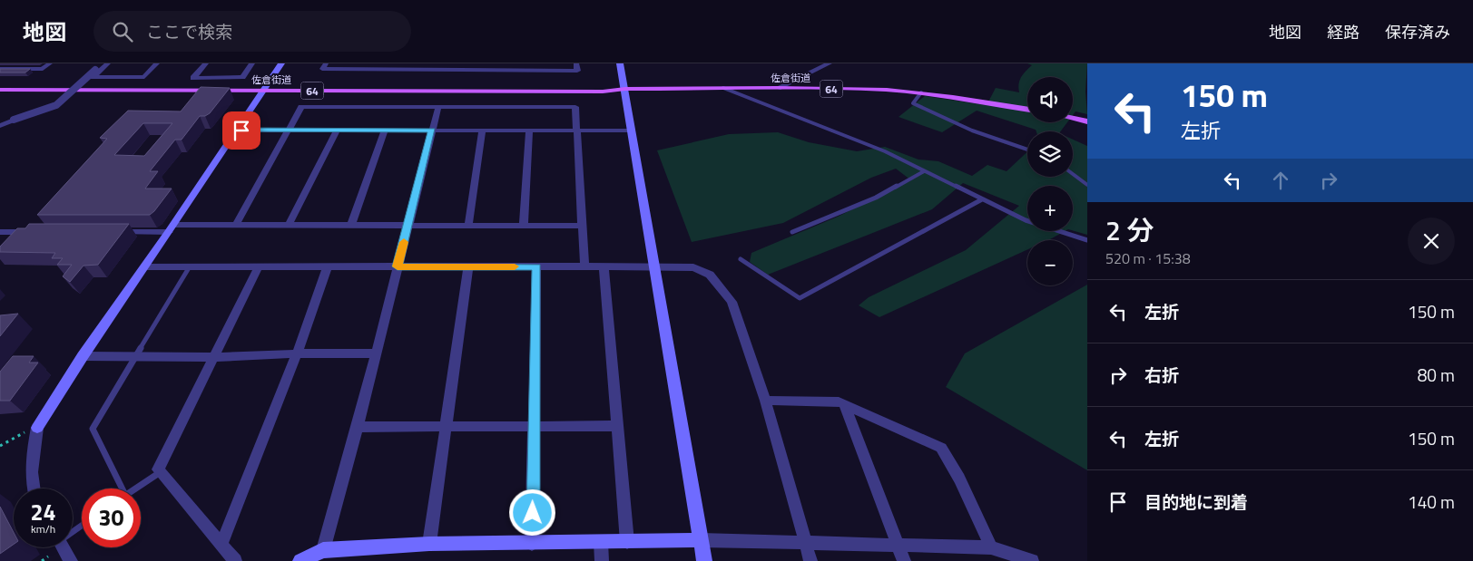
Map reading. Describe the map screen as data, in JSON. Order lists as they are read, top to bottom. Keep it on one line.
{"streets":{"main road":["佐倉街道","64"]},"page":{"header":"地図","search":"ここで検索","nav":["地図","経路","保存済み"],"turn":["150 m","左折"],"map_buttons":["+","−"],"heading":["2 分","520 m · 15:38"],"list":[{"name":"左折","value":"150 m"},{"name":"右折","value":"80 m"},{"name":"左折","value":"150 m"},{"name":"目的地に到着","value":"140 m"}],"speed":"24 km/h","limit":"30"}}
